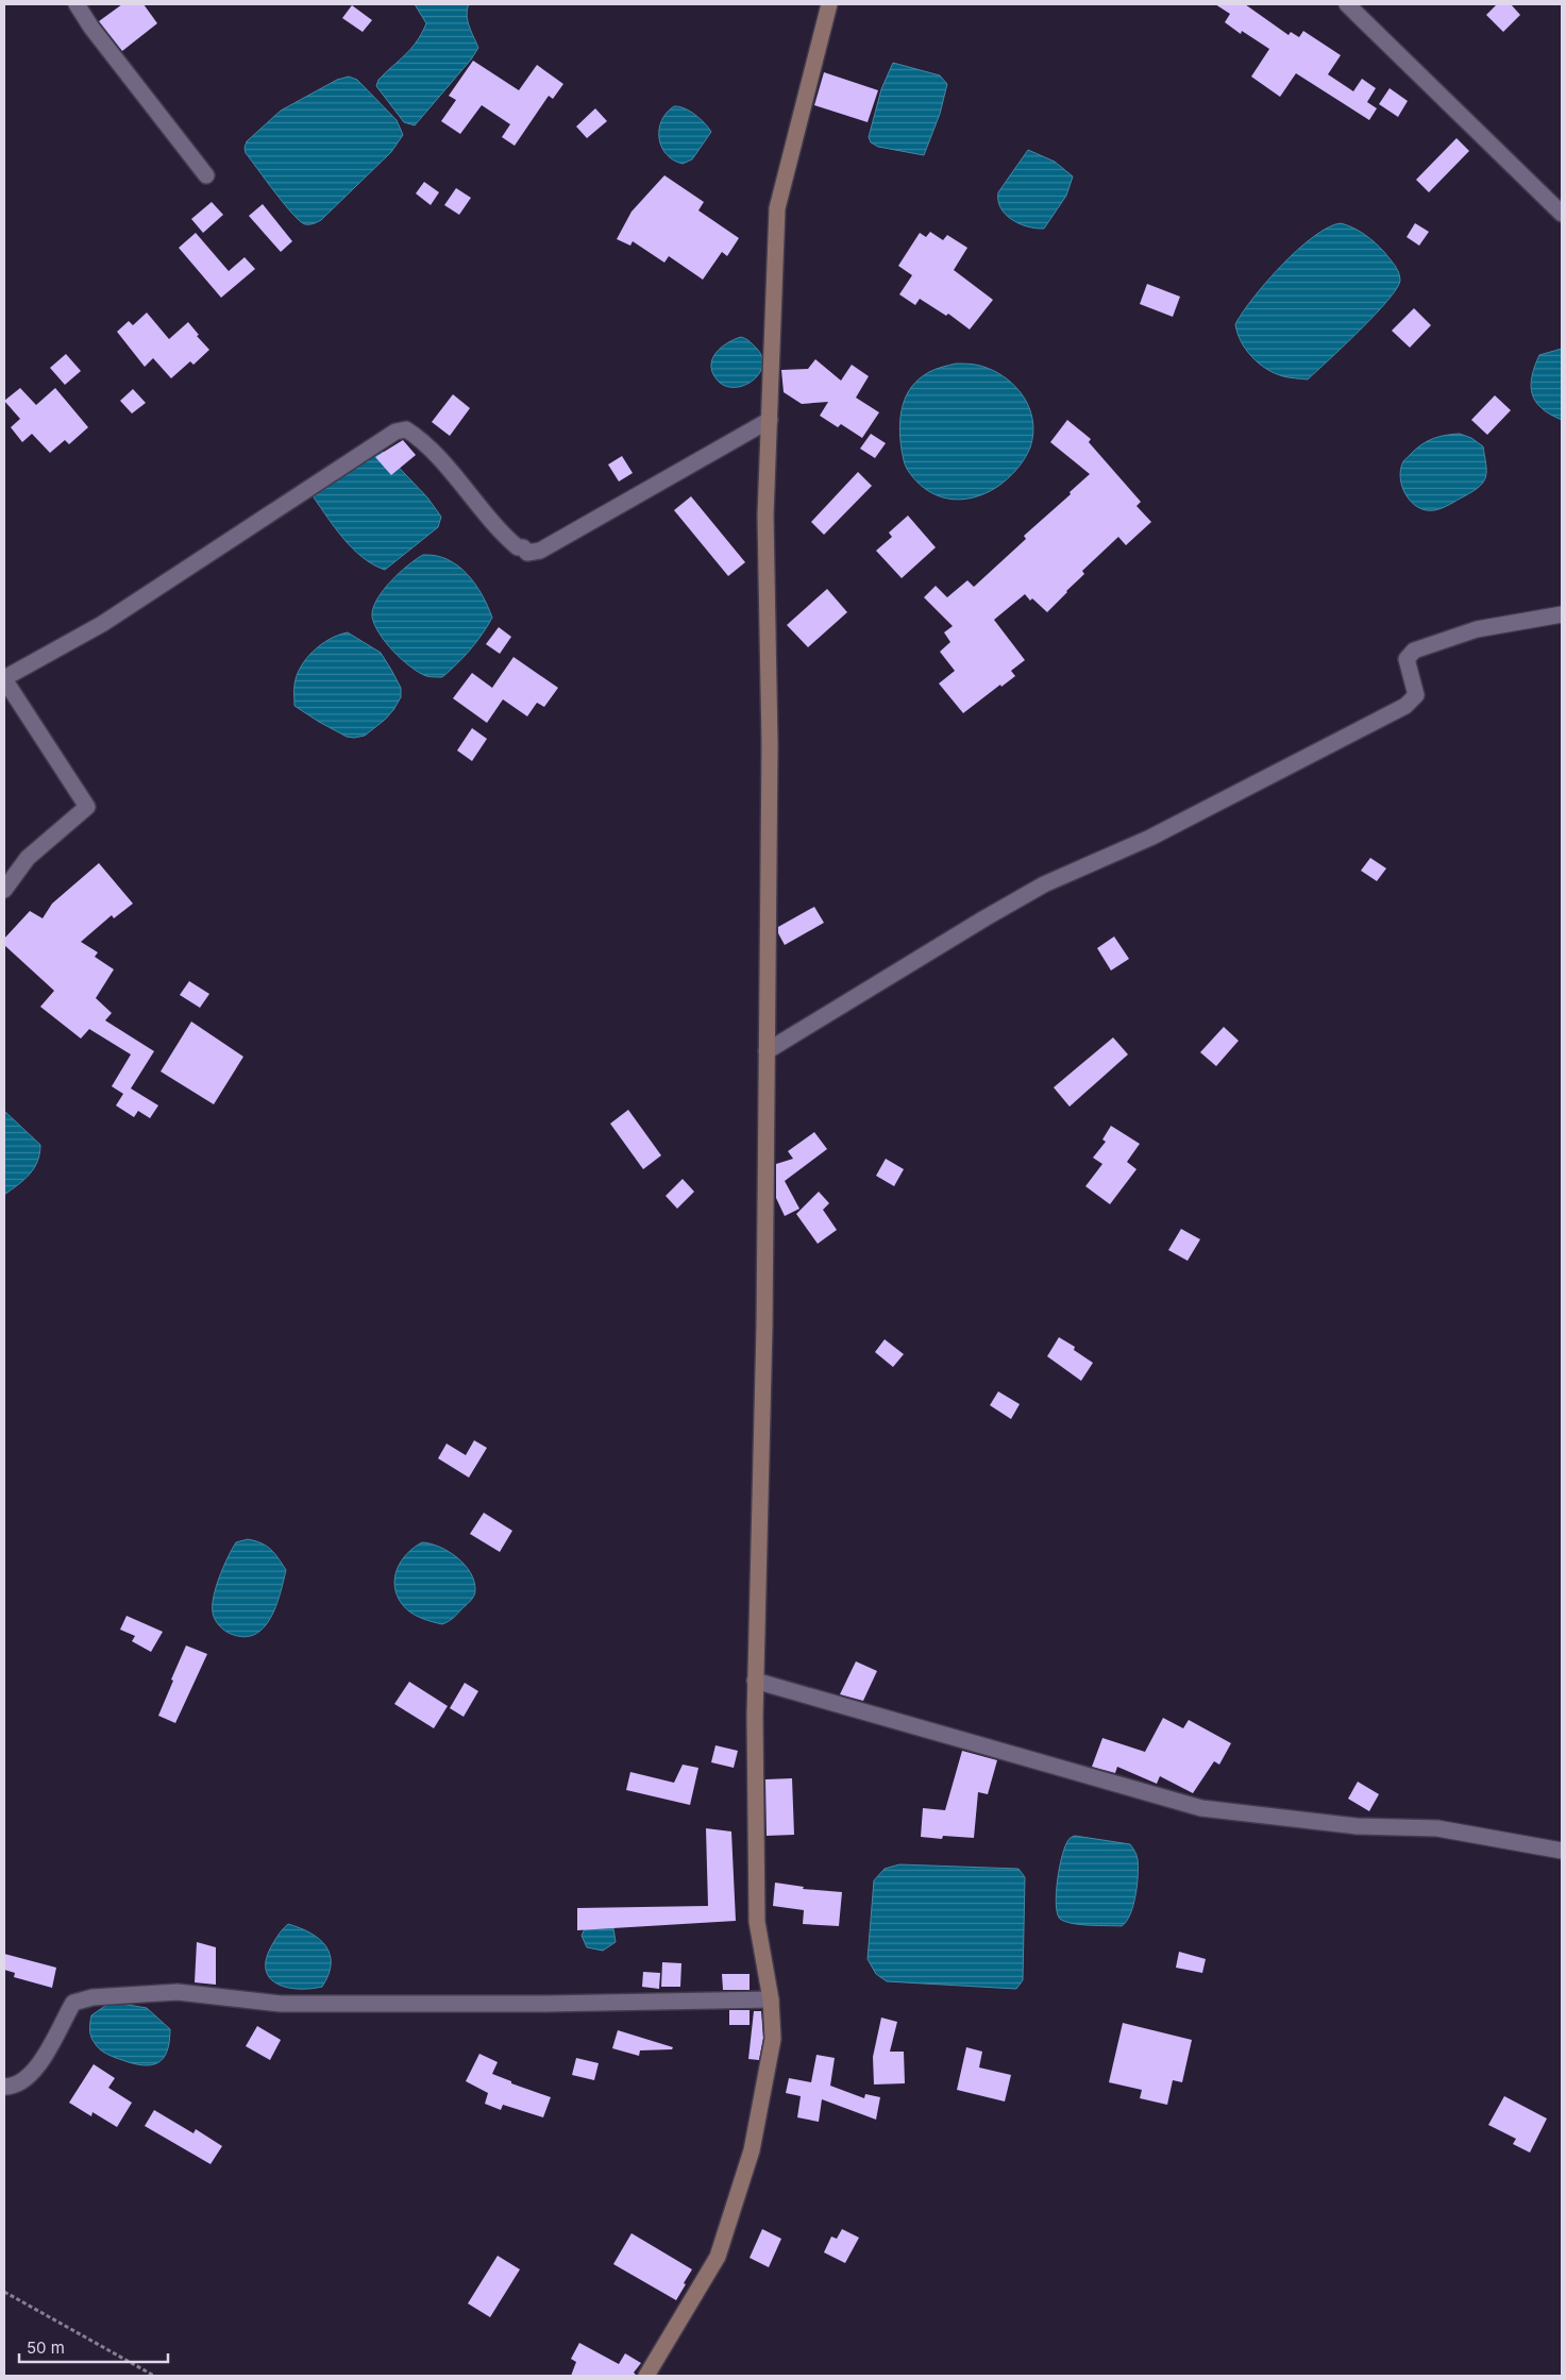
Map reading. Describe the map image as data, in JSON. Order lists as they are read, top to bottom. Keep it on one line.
{"scale_bar":"50 m"}
